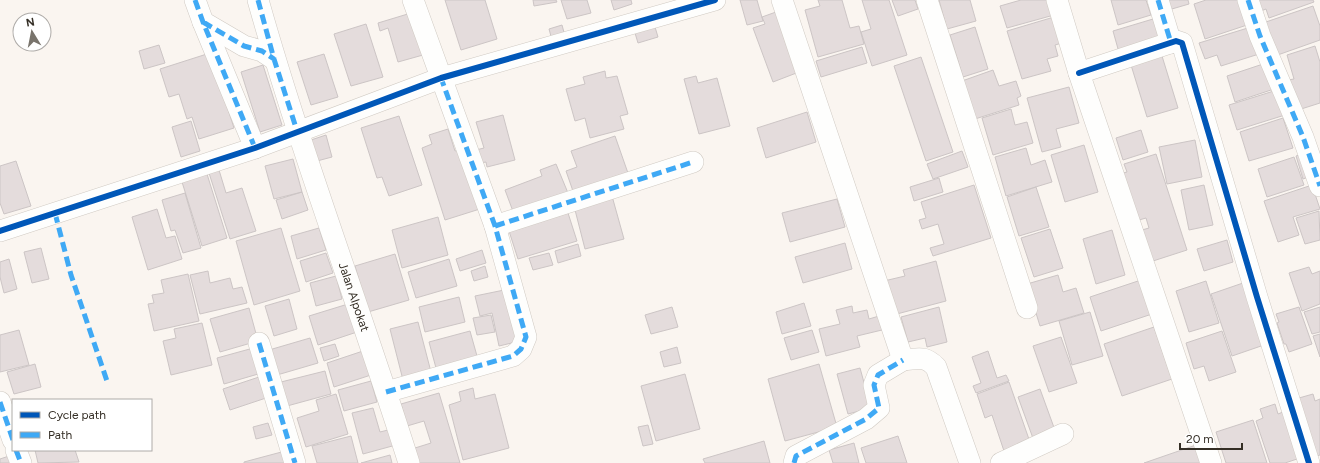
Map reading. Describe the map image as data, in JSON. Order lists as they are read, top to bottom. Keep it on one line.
{"streets":{"street":["Jalan Alpokat"]},"legend":["Cycle path","Path"],"scale_bar":"20 m","north":"top"}
